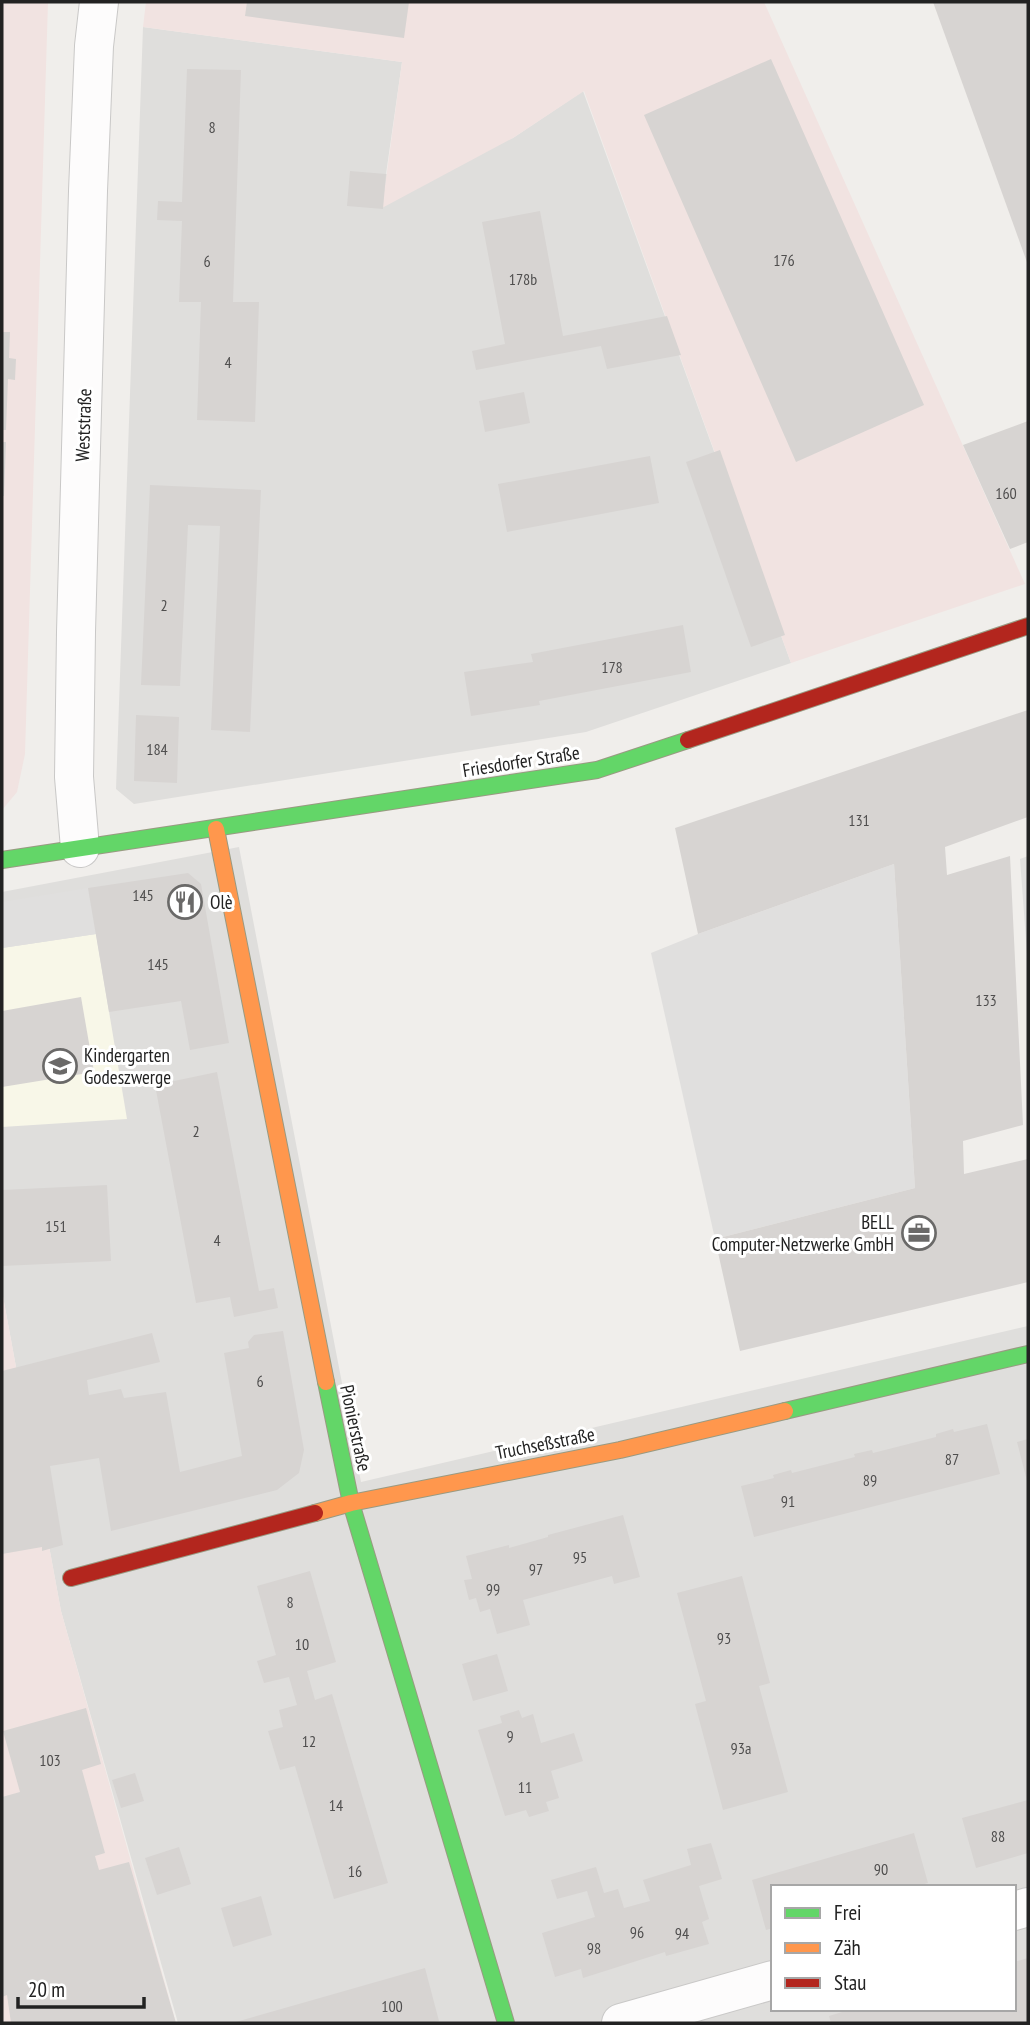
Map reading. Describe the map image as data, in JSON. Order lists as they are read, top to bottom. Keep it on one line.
{"streets":{"street":["Weststraße","Friesdorfer Straße","Pionierstraße","Truchseßstraße"]},"crossings":[["Weststraße","Friesdorfer Straße"],["Friesdorfer Straße","Pionierstraße"],["Pionierstraße","Truchseßstraße"]],"places":{"restaurant":["Olè"],"school or university":["Kindergarten Godeszwerge"],"office":["BELL Computer-Netzwerke GmbH"]},"house_numbers":["8","176","6","178b","4","160","2","178","184","131","145","145","133","2","151","4","6","87","89","91","95","97","99","8","93","10","9","12","93a","103","11","14","88","90","16","96","94","98","100"],"legend":["Frei","Zäh","Stau"],"scale_bar":"20 m"}
